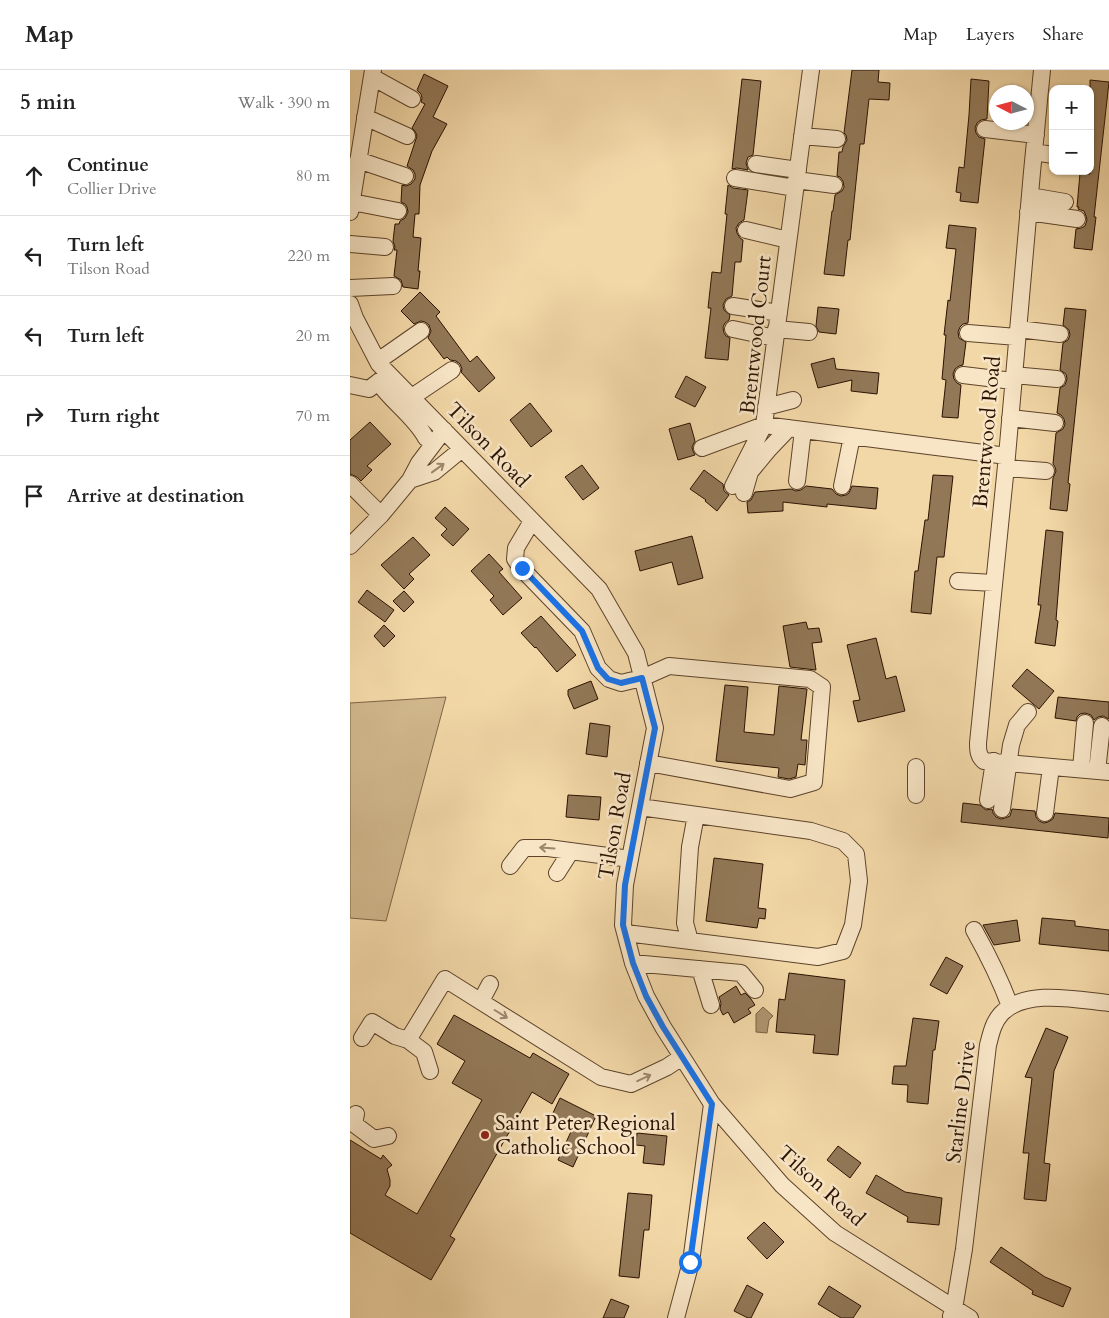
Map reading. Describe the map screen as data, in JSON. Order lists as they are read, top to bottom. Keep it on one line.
{"streets":{"street":["Brentwood Court","Brentwood Road","Tilson Road","Starline Drive"]},"crossings":[["Brentwood Court","Brentwood Road"],["Tilson Road","Starline Drive"]],"places":["Saint Peter Regional Catholic School"],"north":"left","page":{"header":"Map","nav":["Map","Layers","Share"],"heading":["5 min","Walk · 390 m"],"map_buttons":["+","−"],"list":[["Continue","Collier Drive","80 m"],["Turn left","Tilson Road","220 m"],["Turn left","20 m"],["Turn right","70 m"],"Arrive at destination"]}}
